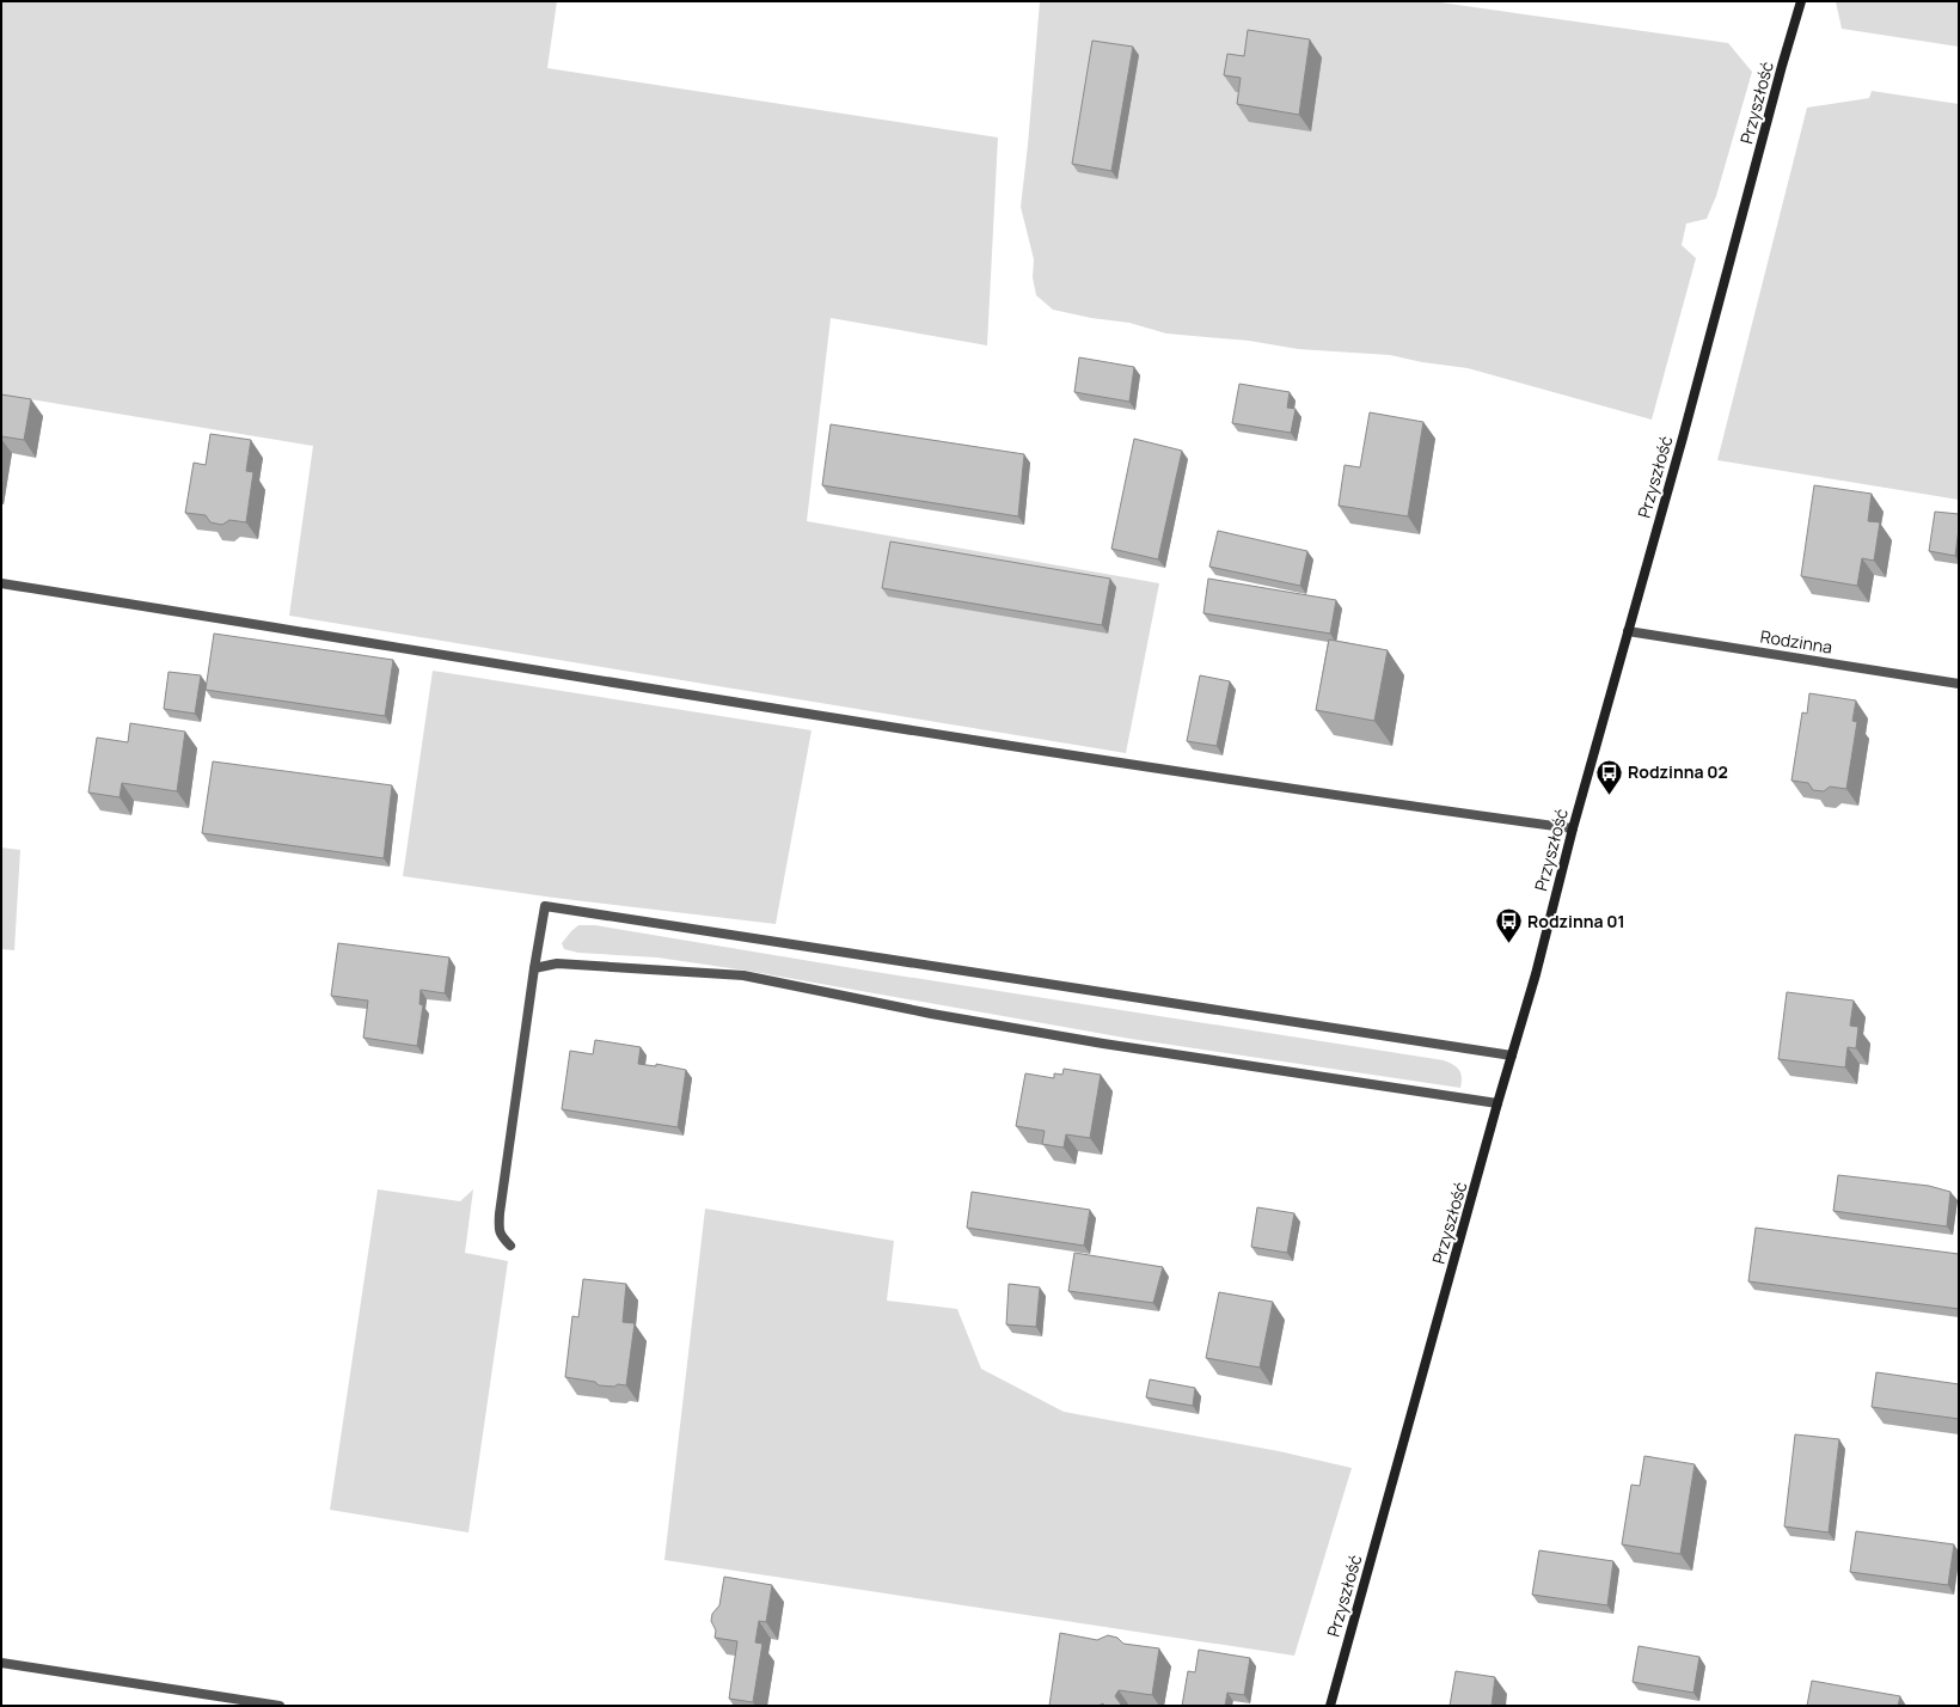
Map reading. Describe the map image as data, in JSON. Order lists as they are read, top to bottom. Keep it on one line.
{"streets":{"street":["Przyszłość","Rodzinna"]},"crossings":[["Przyszłość","Rodzinna"]],"places":{"bus stop":["Rodzinna 02","Rodzinna 01"]}}
